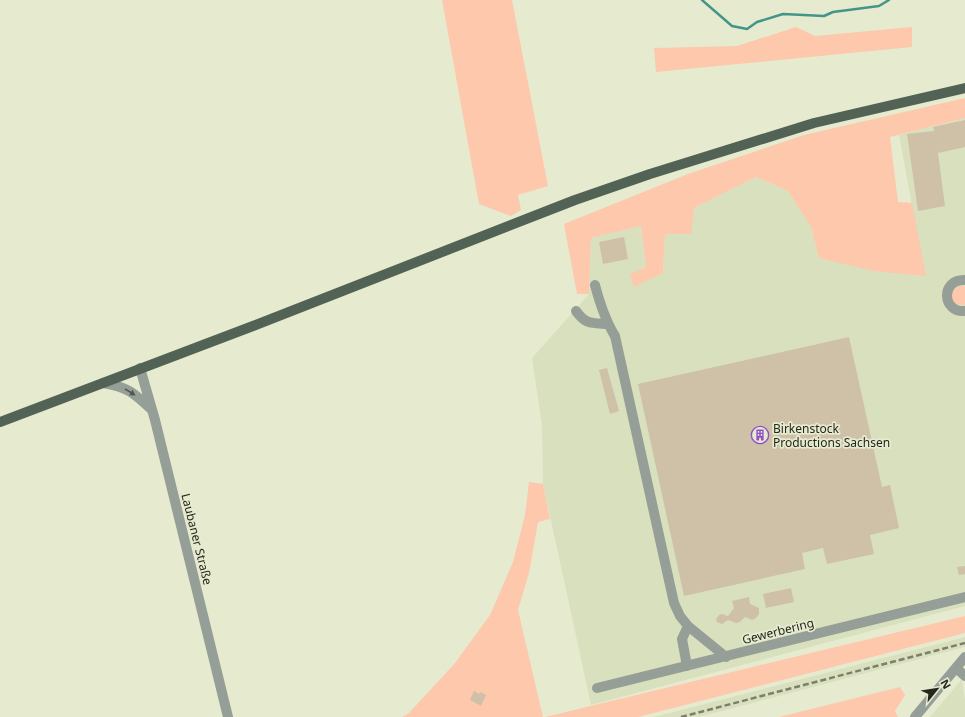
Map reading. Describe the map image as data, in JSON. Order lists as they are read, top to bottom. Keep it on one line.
{"streets":{"street":["Laubaner Straße","Gewerbering"]},"places":{"building":["Birkenstock Productions Sachsen"]},"north":"top right"}
